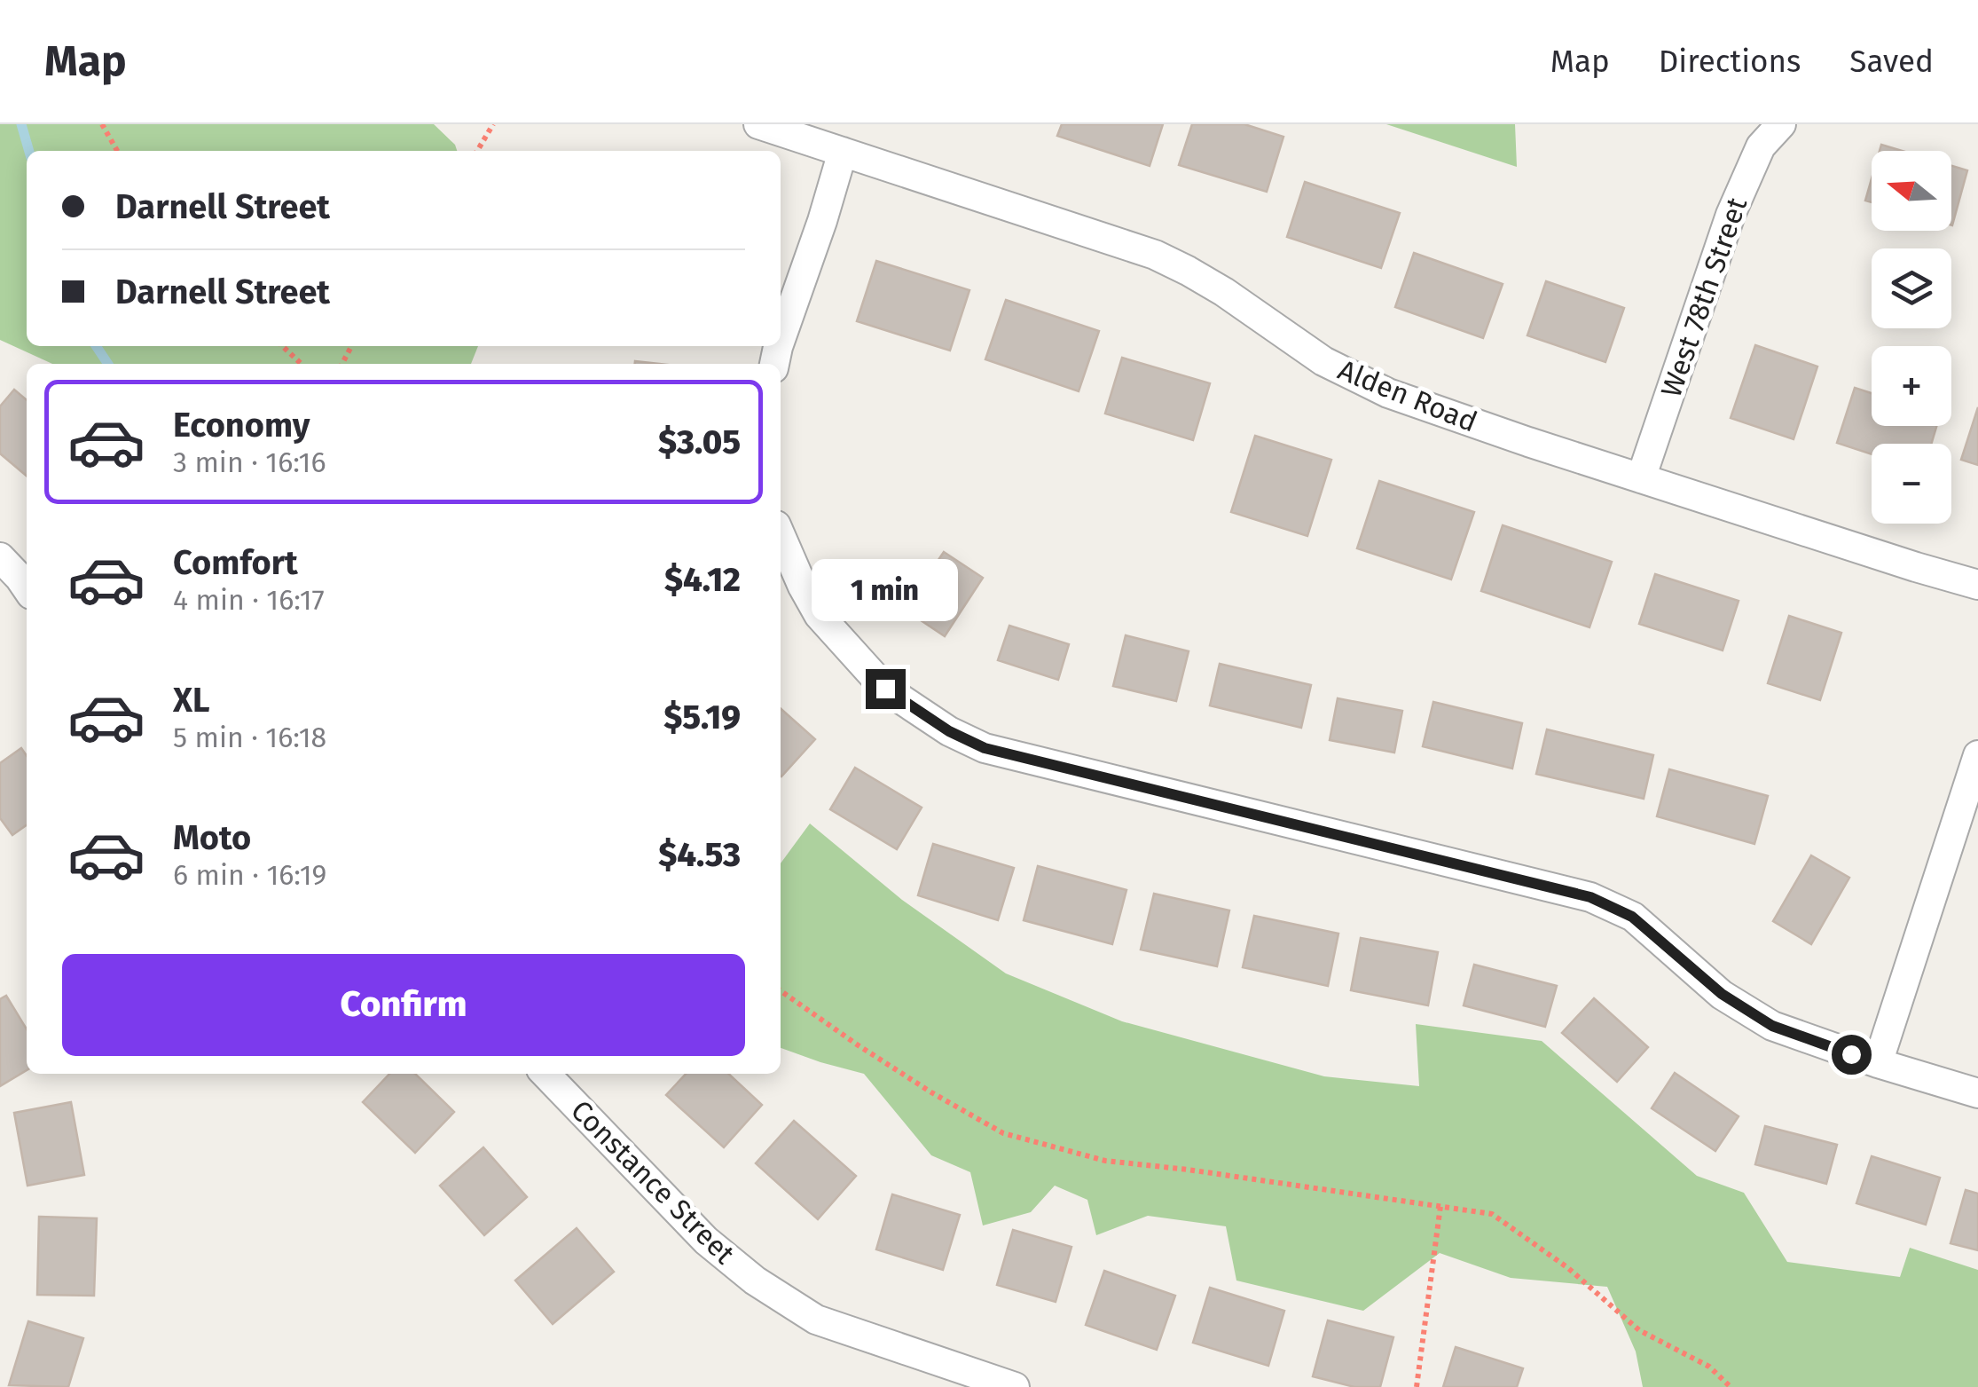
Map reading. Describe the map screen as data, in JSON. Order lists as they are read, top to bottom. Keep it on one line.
{"streets":{"street":["West 78th Street","Alden Road","Constance Street"]},"crossings":[["West 78th Street","Alden Road"]],"north":"left","page":{"header":"Map","nav":["Map","Directions","Saved"],"map_buttons":["+","−"],"banner":["Darnell Street","Darnell Street"],"list":[{"name":"Economy","note":"3 min · 16:16","value":"$3.05"},{"name":"Comfort","note":"4 min · 16:17","value":"$4.12"},{"name":"XL","note":"5 min · 16:18","value":"$5.19"},{"name":"Moto","note":"6 min · 16:19","value":"$4.53"}],"bubble":"1 min","buttons":"Confirm"}}
